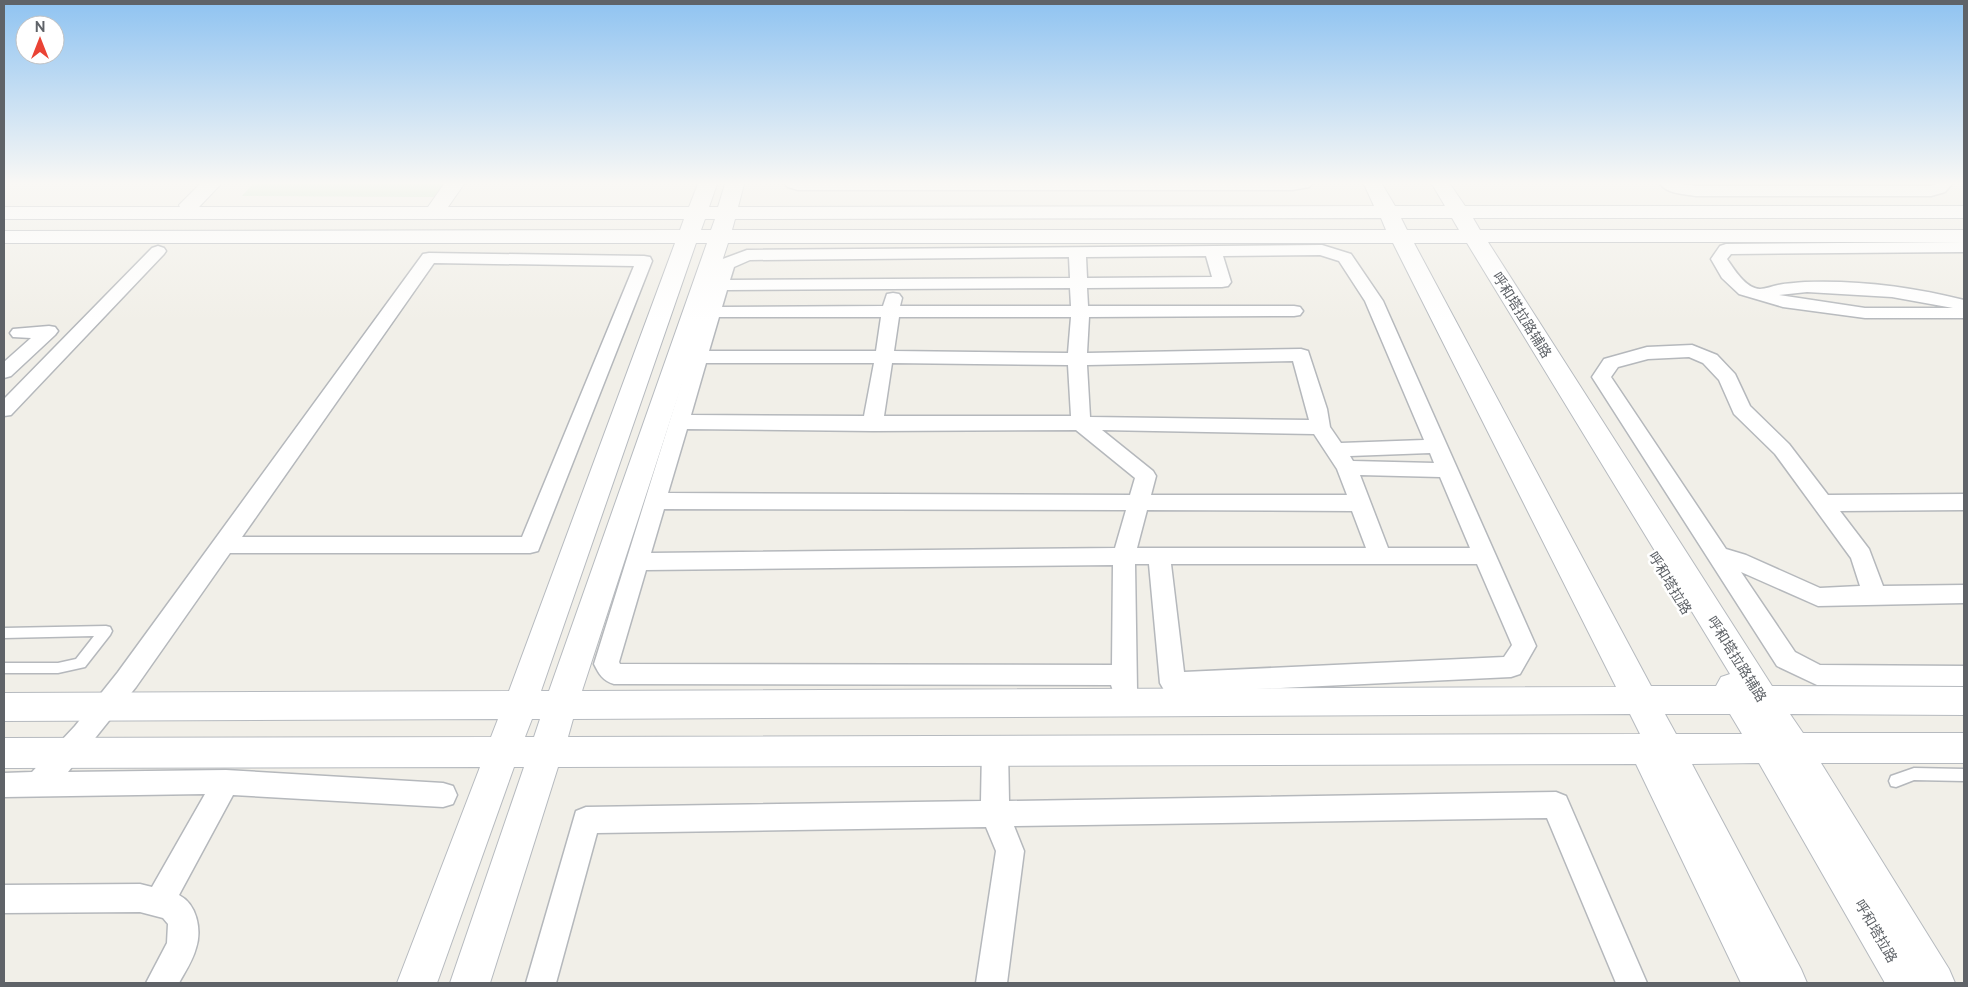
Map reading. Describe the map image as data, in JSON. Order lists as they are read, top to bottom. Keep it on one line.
{"streets":{"street":["呼和塔拉路"]},"north":"top"}
